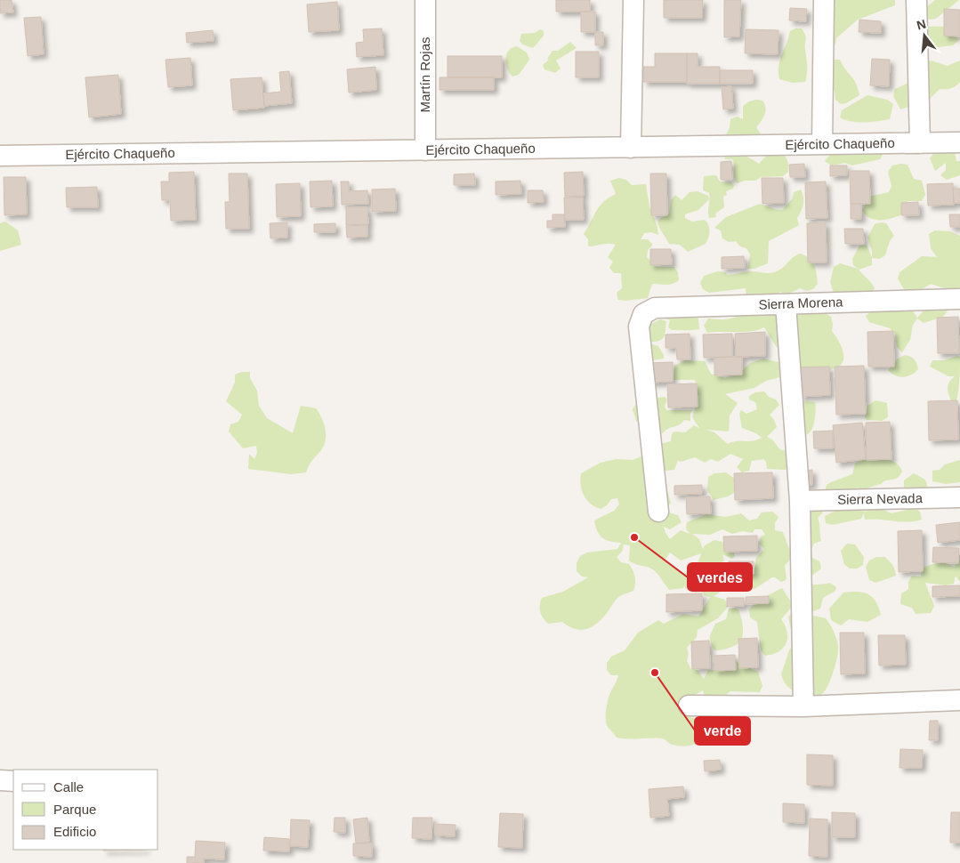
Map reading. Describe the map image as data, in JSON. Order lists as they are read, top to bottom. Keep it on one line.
{"streets":{"street":["Martín Rojas","Ejército Chaqueño","Sierra Morena","Sierra Nevada"]},"crossings":[["Martín Rojas","Ejército Chaqueño"]],"places":["verdes","verde"],"legend":["Calle","Parque","Edificio"],"north":"top"}
